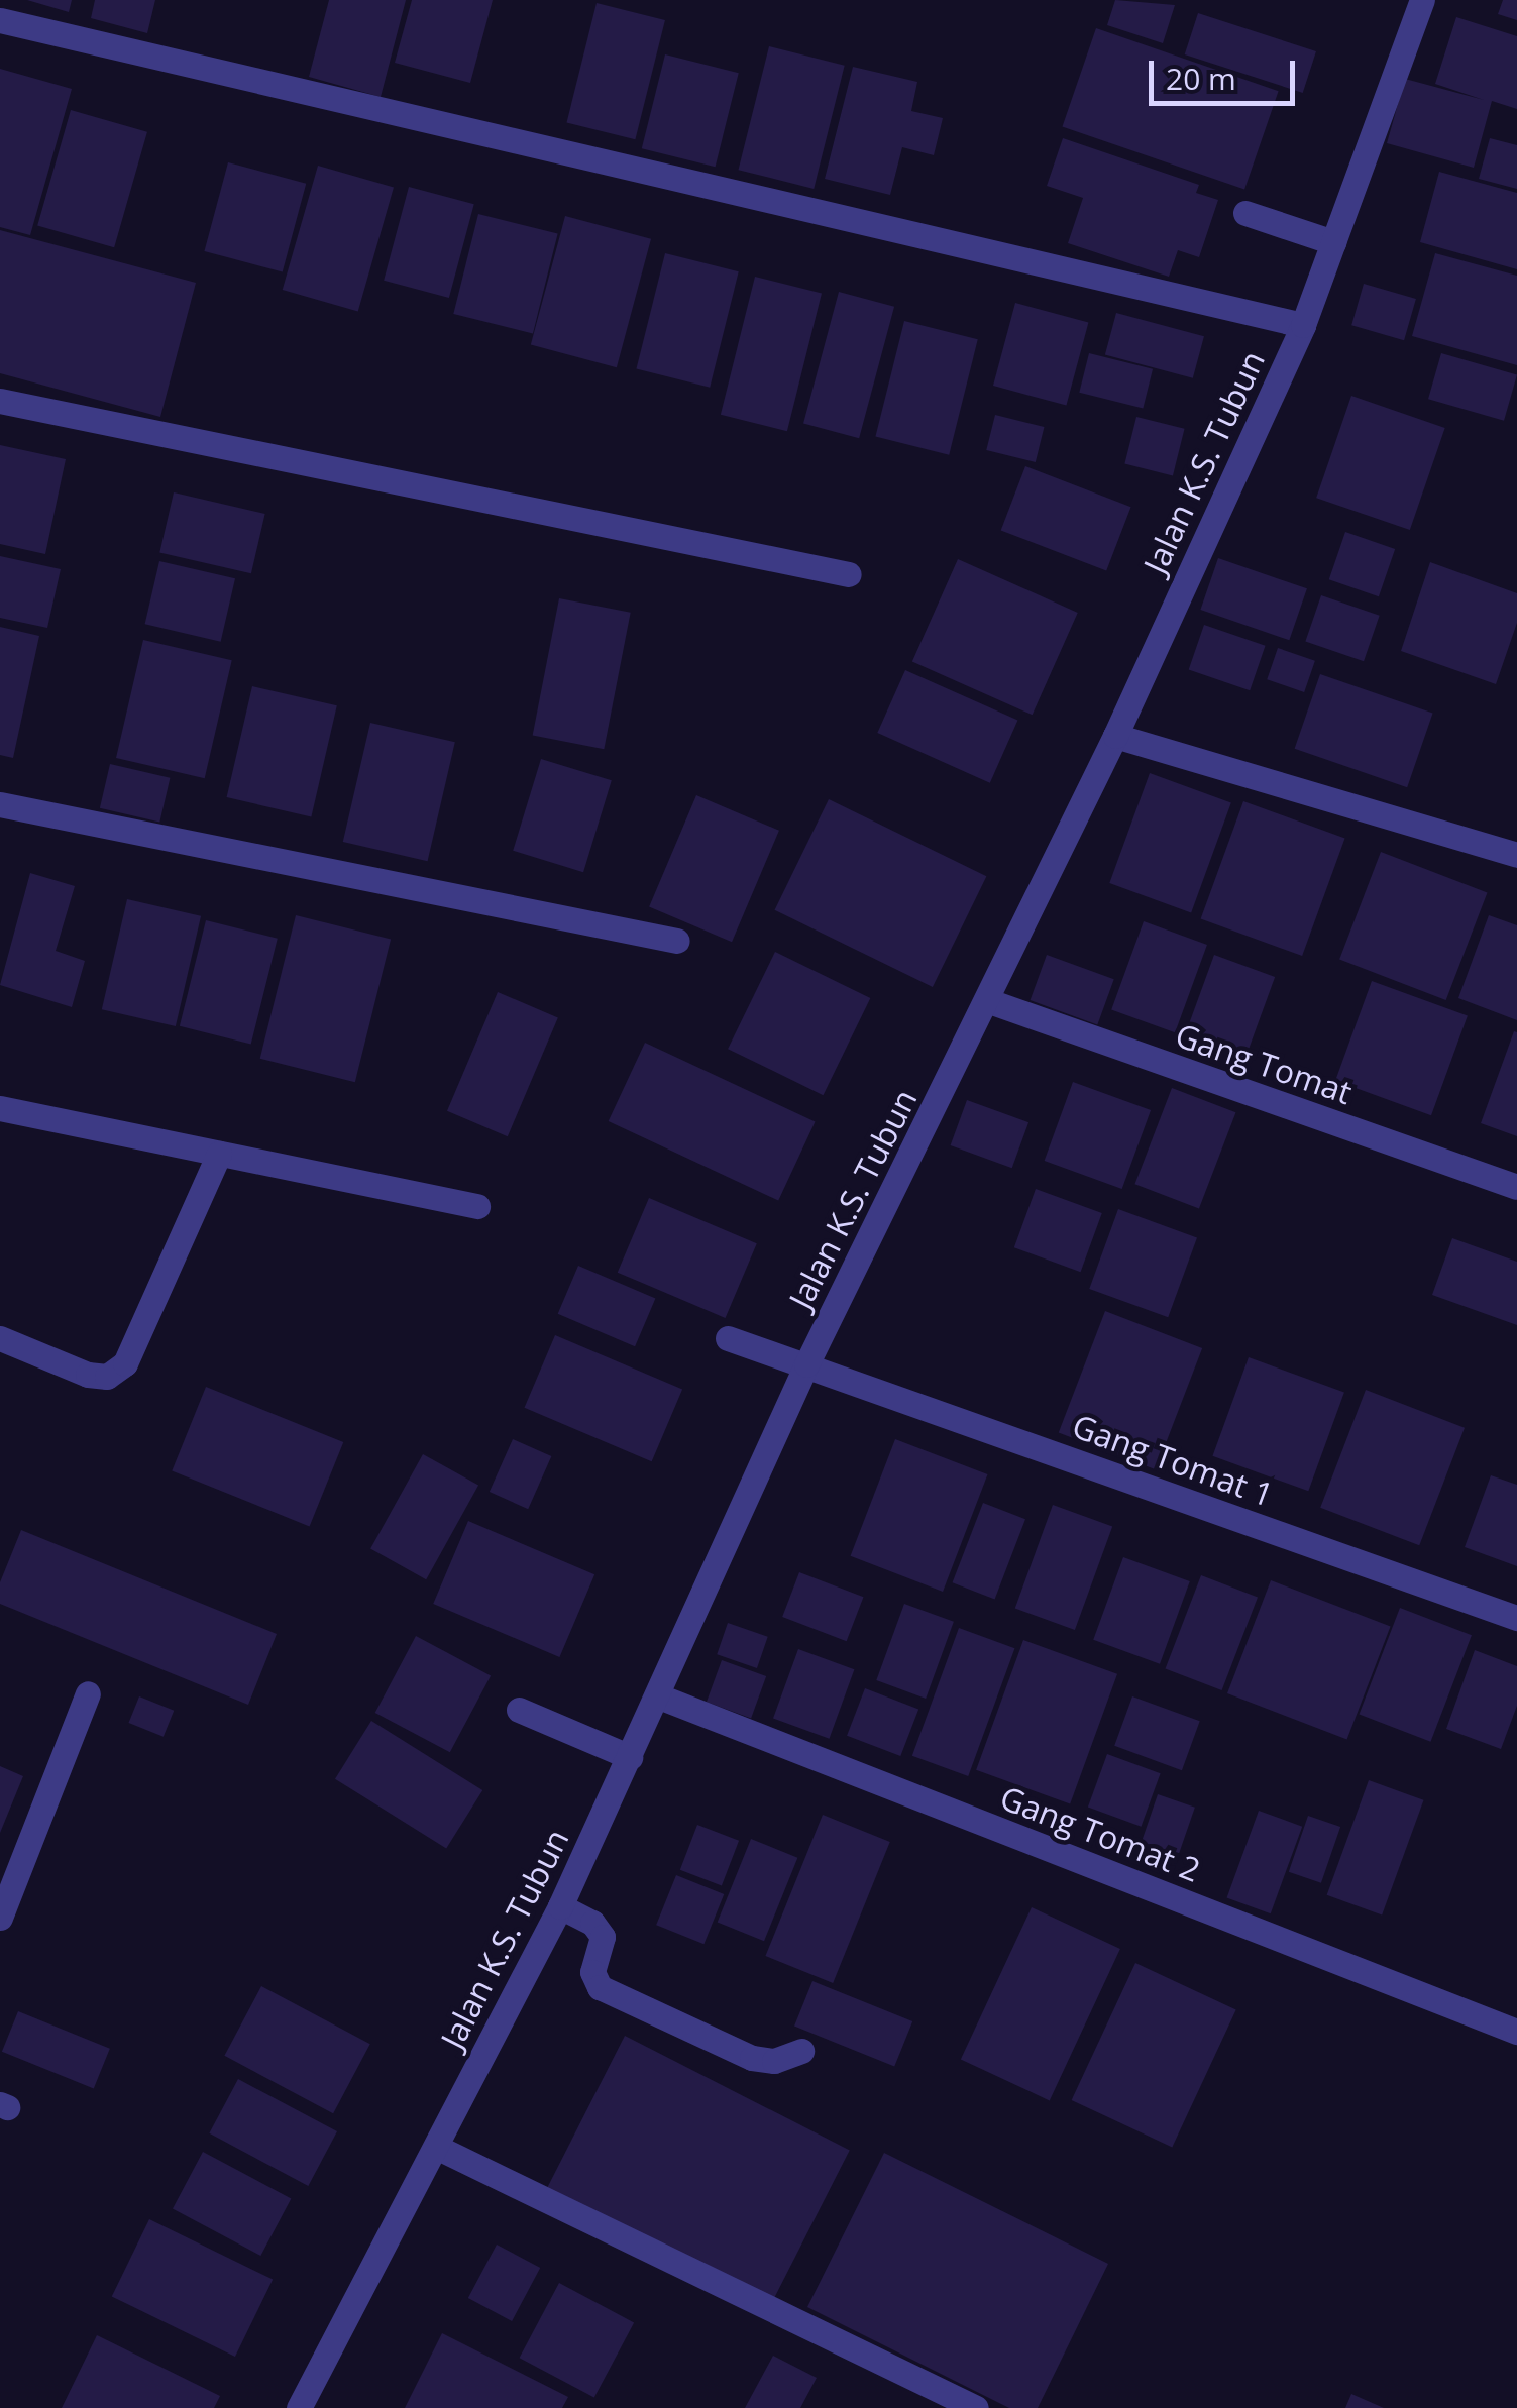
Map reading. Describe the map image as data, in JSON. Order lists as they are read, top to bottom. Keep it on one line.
{"streets":{"street":["Jalan K.S. Tubun","Gang Tomat","Gang Tomat 1","Gang Tomat 2"]},"crossings":[["Jalan K.S. Tubun","Gang Tomat"],["Jalan K.S. Tubun","Gang Tomat 1"],["Jalan K.S. Tubun","Gang Tomat 2"]],"scale_bar":"20 m"}
